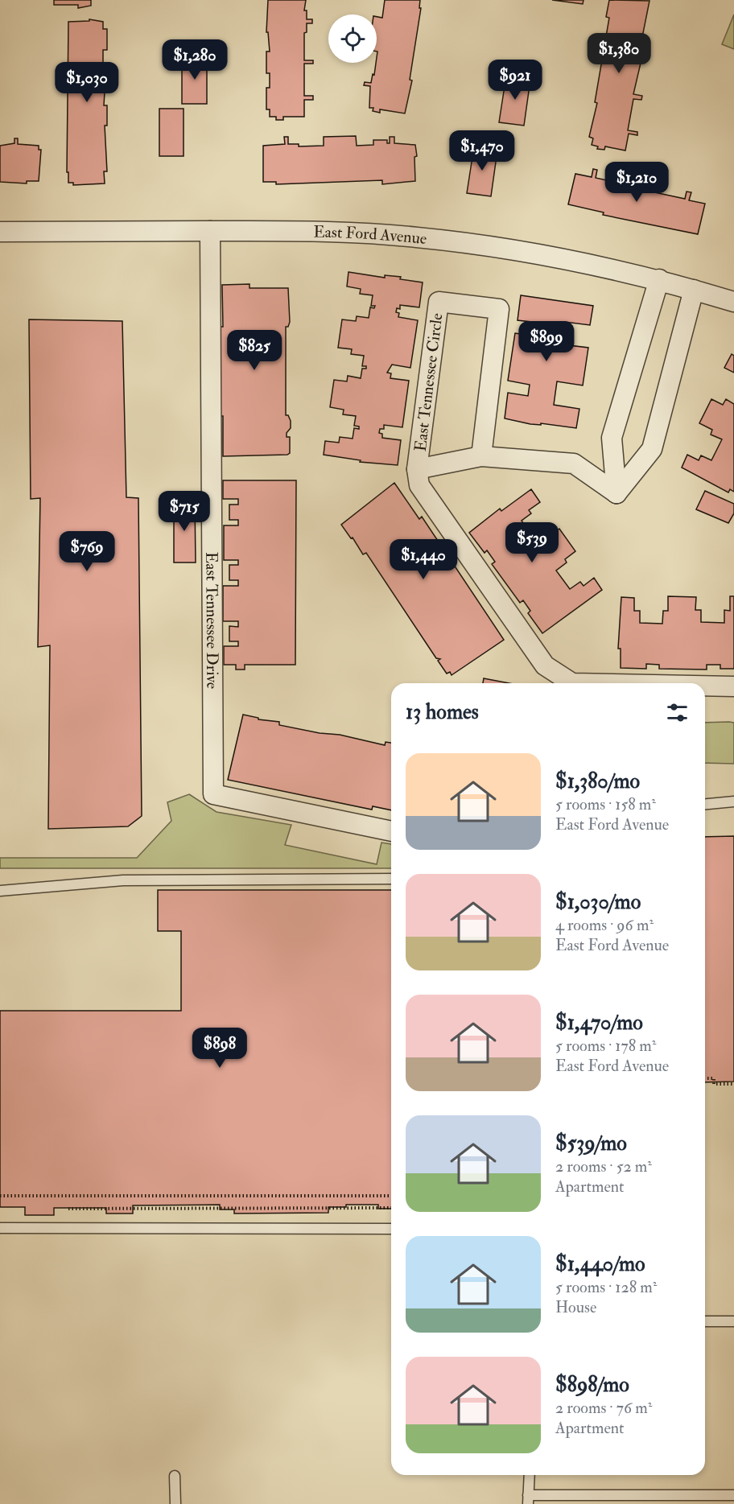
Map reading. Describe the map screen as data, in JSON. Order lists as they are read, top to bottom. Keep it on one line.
{"streets":{"street":["East Ford Avenue","East Tennessee Circle","East Tennessee Drive"]},"crossings":[["East Ford Avenue","East Tennessee Drive"]],"page":{"price":["$1,380","$1,280","$921","$1,030","$1,470","$1,210","$899","$825","$715","$539","$769","$1,440","$898"],"heading":"13 homes","list":[{"name":"$1,380/mo","note":"5 rooms · 158 m² · East Ford Avenue"},{"name":"$1,030/mo","note":"4 rooms · 96 m² · East Ford Avenue"},{"name":"$1,470/mo","note":"5 rooms · 178 m² · East Ford Avenue"},{"name":"$539/mo","note":"2 rooms · 52 m² · Apartment"},{"name":"$1,440/mo","note":"5 rooms · 128 m² · House"},{"name":"$898/mo","note":"2 rooms · 76 m² · Apartment"}]}}
